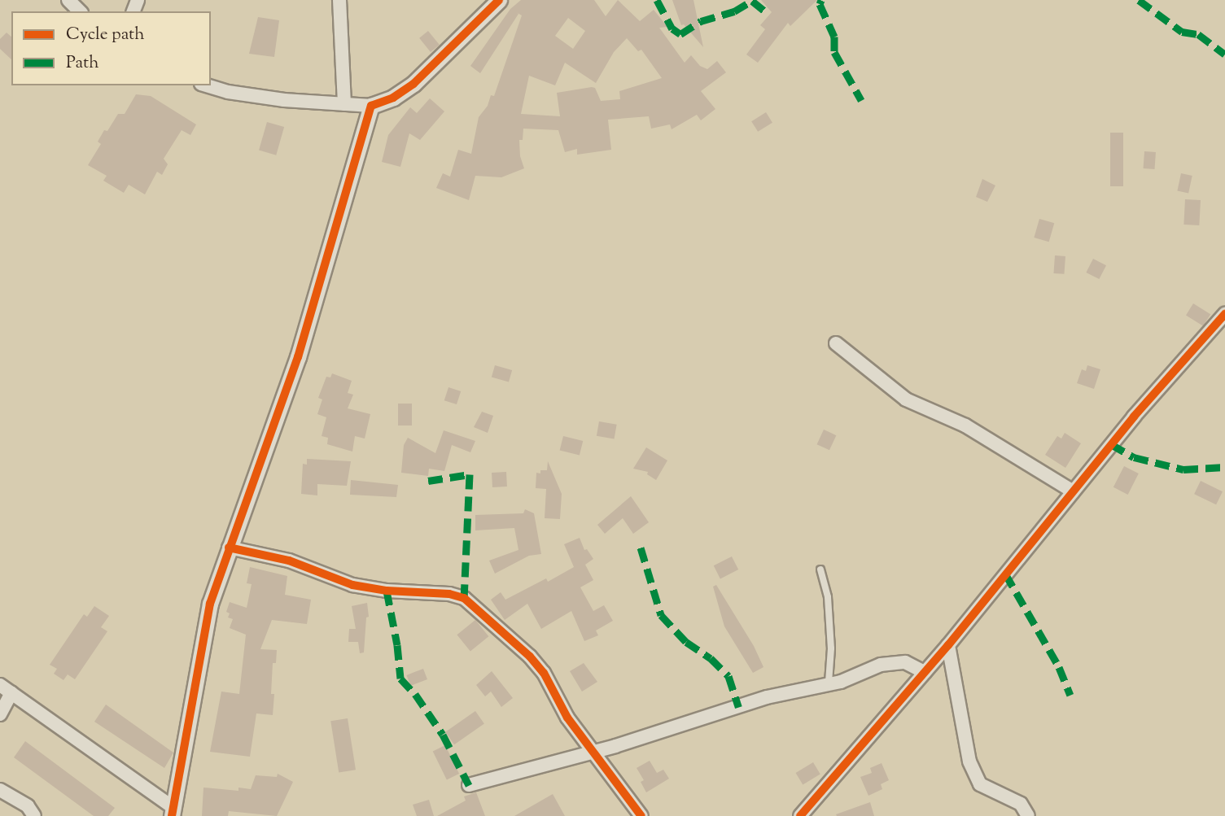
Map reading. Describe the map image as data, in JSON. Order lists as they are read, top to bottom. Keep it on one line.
{"legend":["Cycle path","Path"]}
